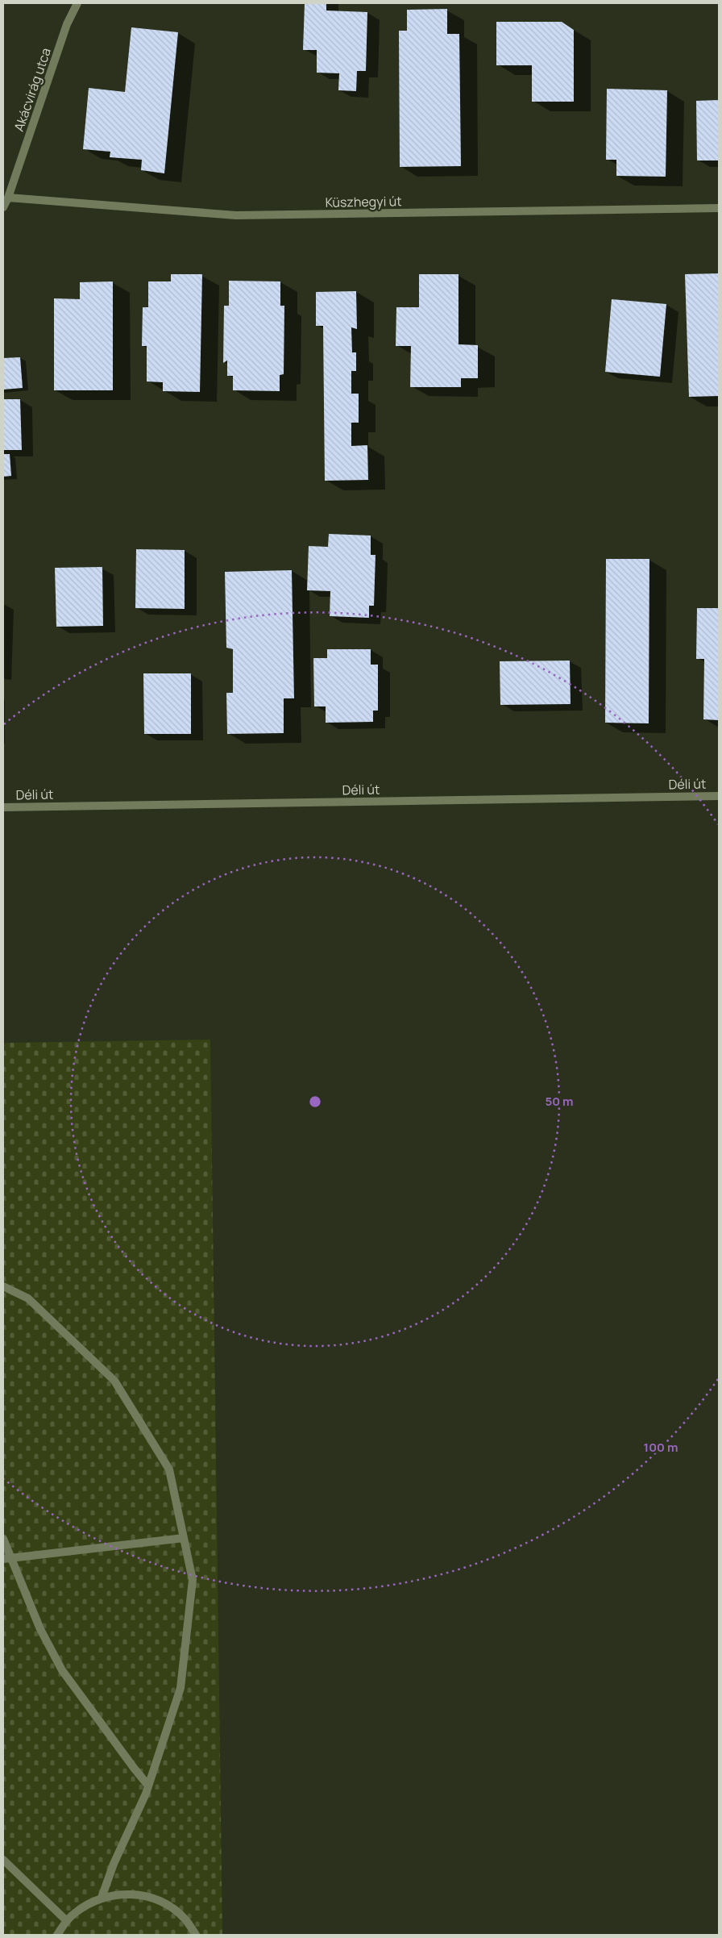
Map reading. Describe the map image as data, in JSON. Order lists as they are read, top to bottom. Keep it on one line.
{"streets":{"street":["Akácvirág utca","Küszhegyi út","Déli út"]},"crossings":[["Akácvirág utca","Küszhegyi út"]],"rings":["50 m","100 m"]}
